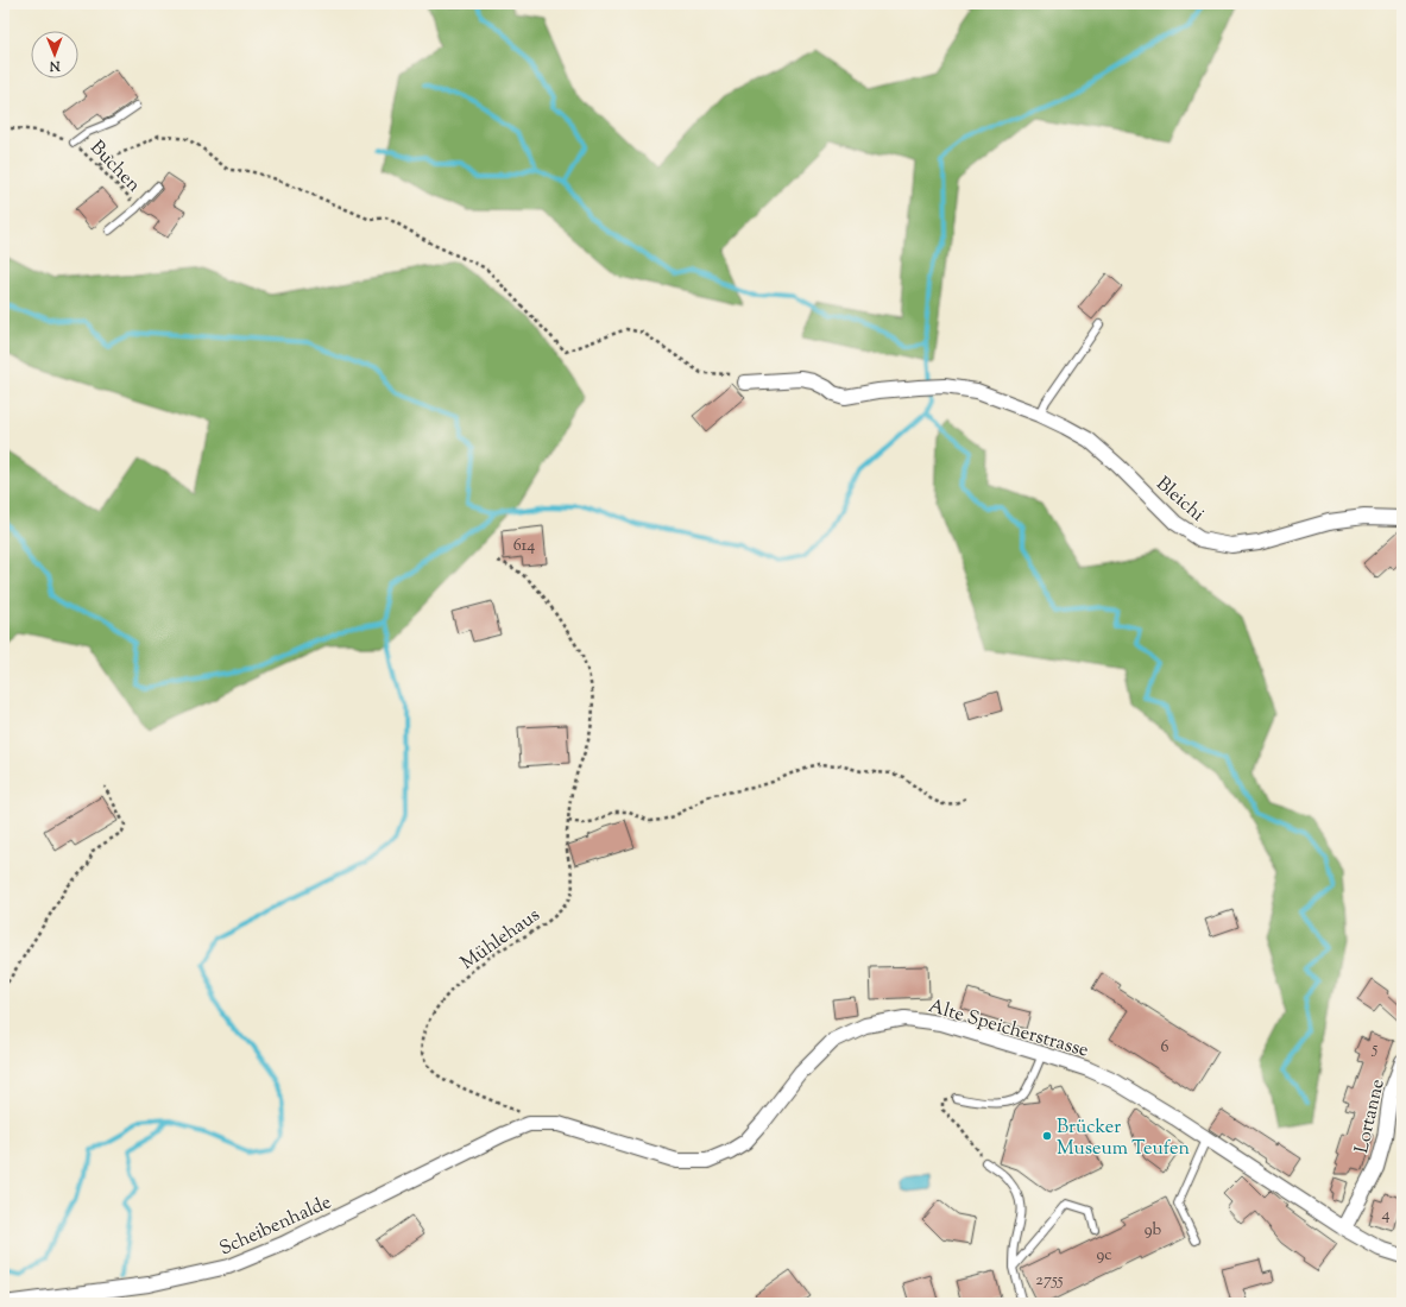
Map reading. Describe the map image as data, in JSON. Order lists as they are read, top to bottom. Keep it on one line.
{"streets":{"street":["Bleichi","Alte Speicherstrasse","Lortanne","Scheibenhalde"],"lane":["Buchen"],"path":["Mühlehaus"]},"crossings":[["Mühlehaus","Alte Speicherstrasse"],["Mühlehaus","Scheibenhalde"],["Alte Speicherstrasse","Lortanne"],["Alte Speicherstrasse","Scheibenhalde"]],"places":["Brücker Museum Teufen"],"house_numbers":["614","6","5","4","9b","9c","2755"],"north":"bottom"}
